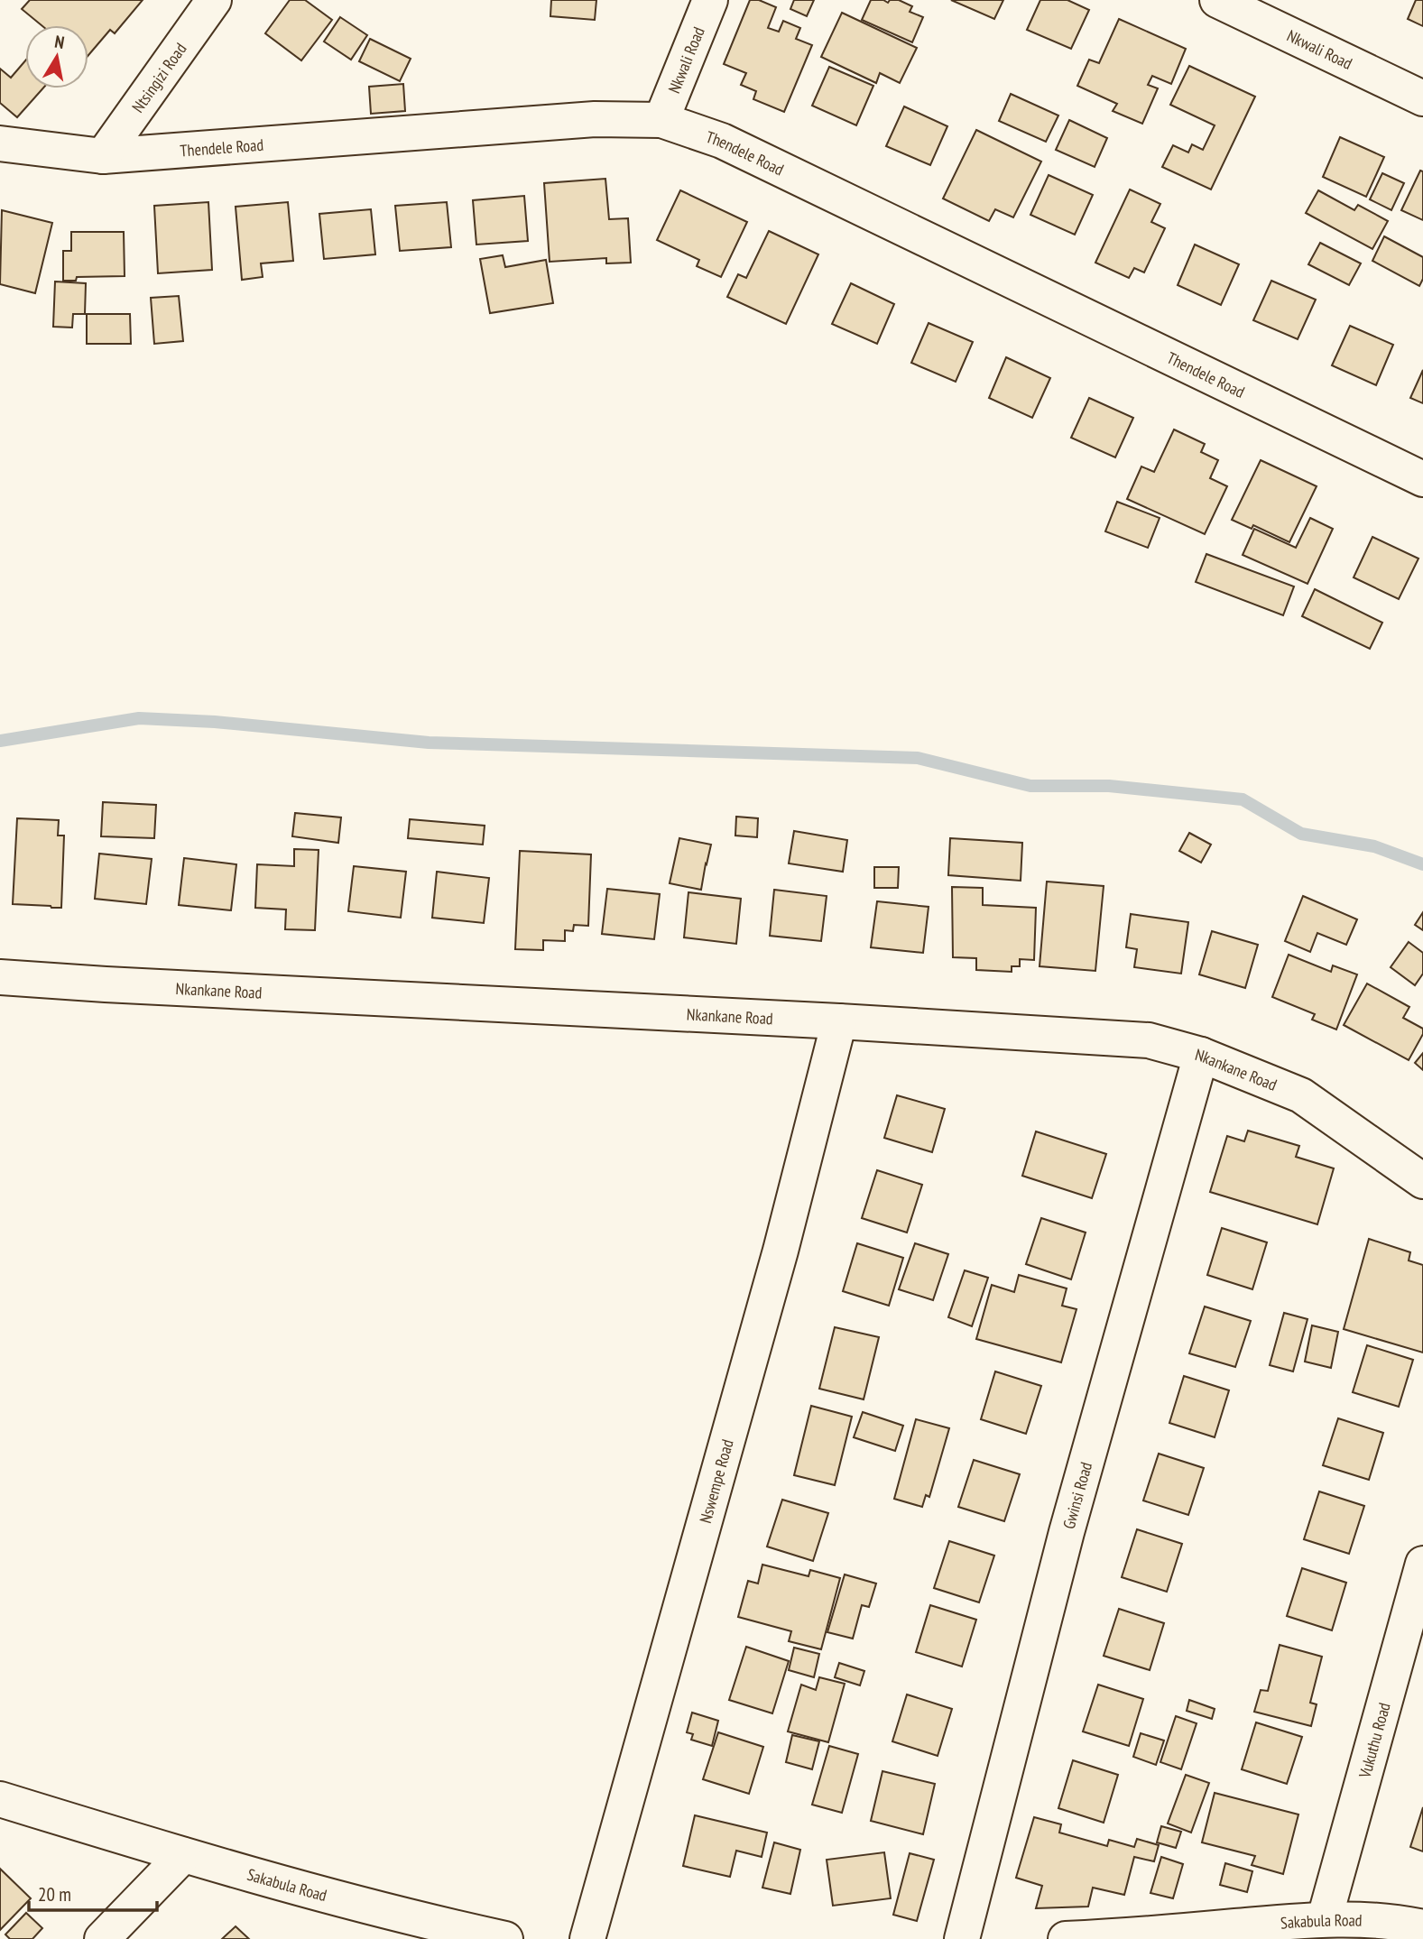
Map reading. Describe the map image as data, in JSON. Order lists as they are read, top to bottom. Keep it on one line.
{"streets":{"street":["Nkwali Road","Ntsingizi Road","Thendele Road","Nkankane Road","Nswempe Road","Gwinsi Road","Vukuthu Road","Sakabula Road"]},"crossings":[["Nkwali Road","Thendele Road"],["Ntsingizi Road","Thendele Road"],["Nkankane Road","Nswempe Road"],["Nkankane Road","Gwinsi Road"],["Vukuthu Road","Sakabula Road"]],"scale_bar":"20 m","north":"top"}
